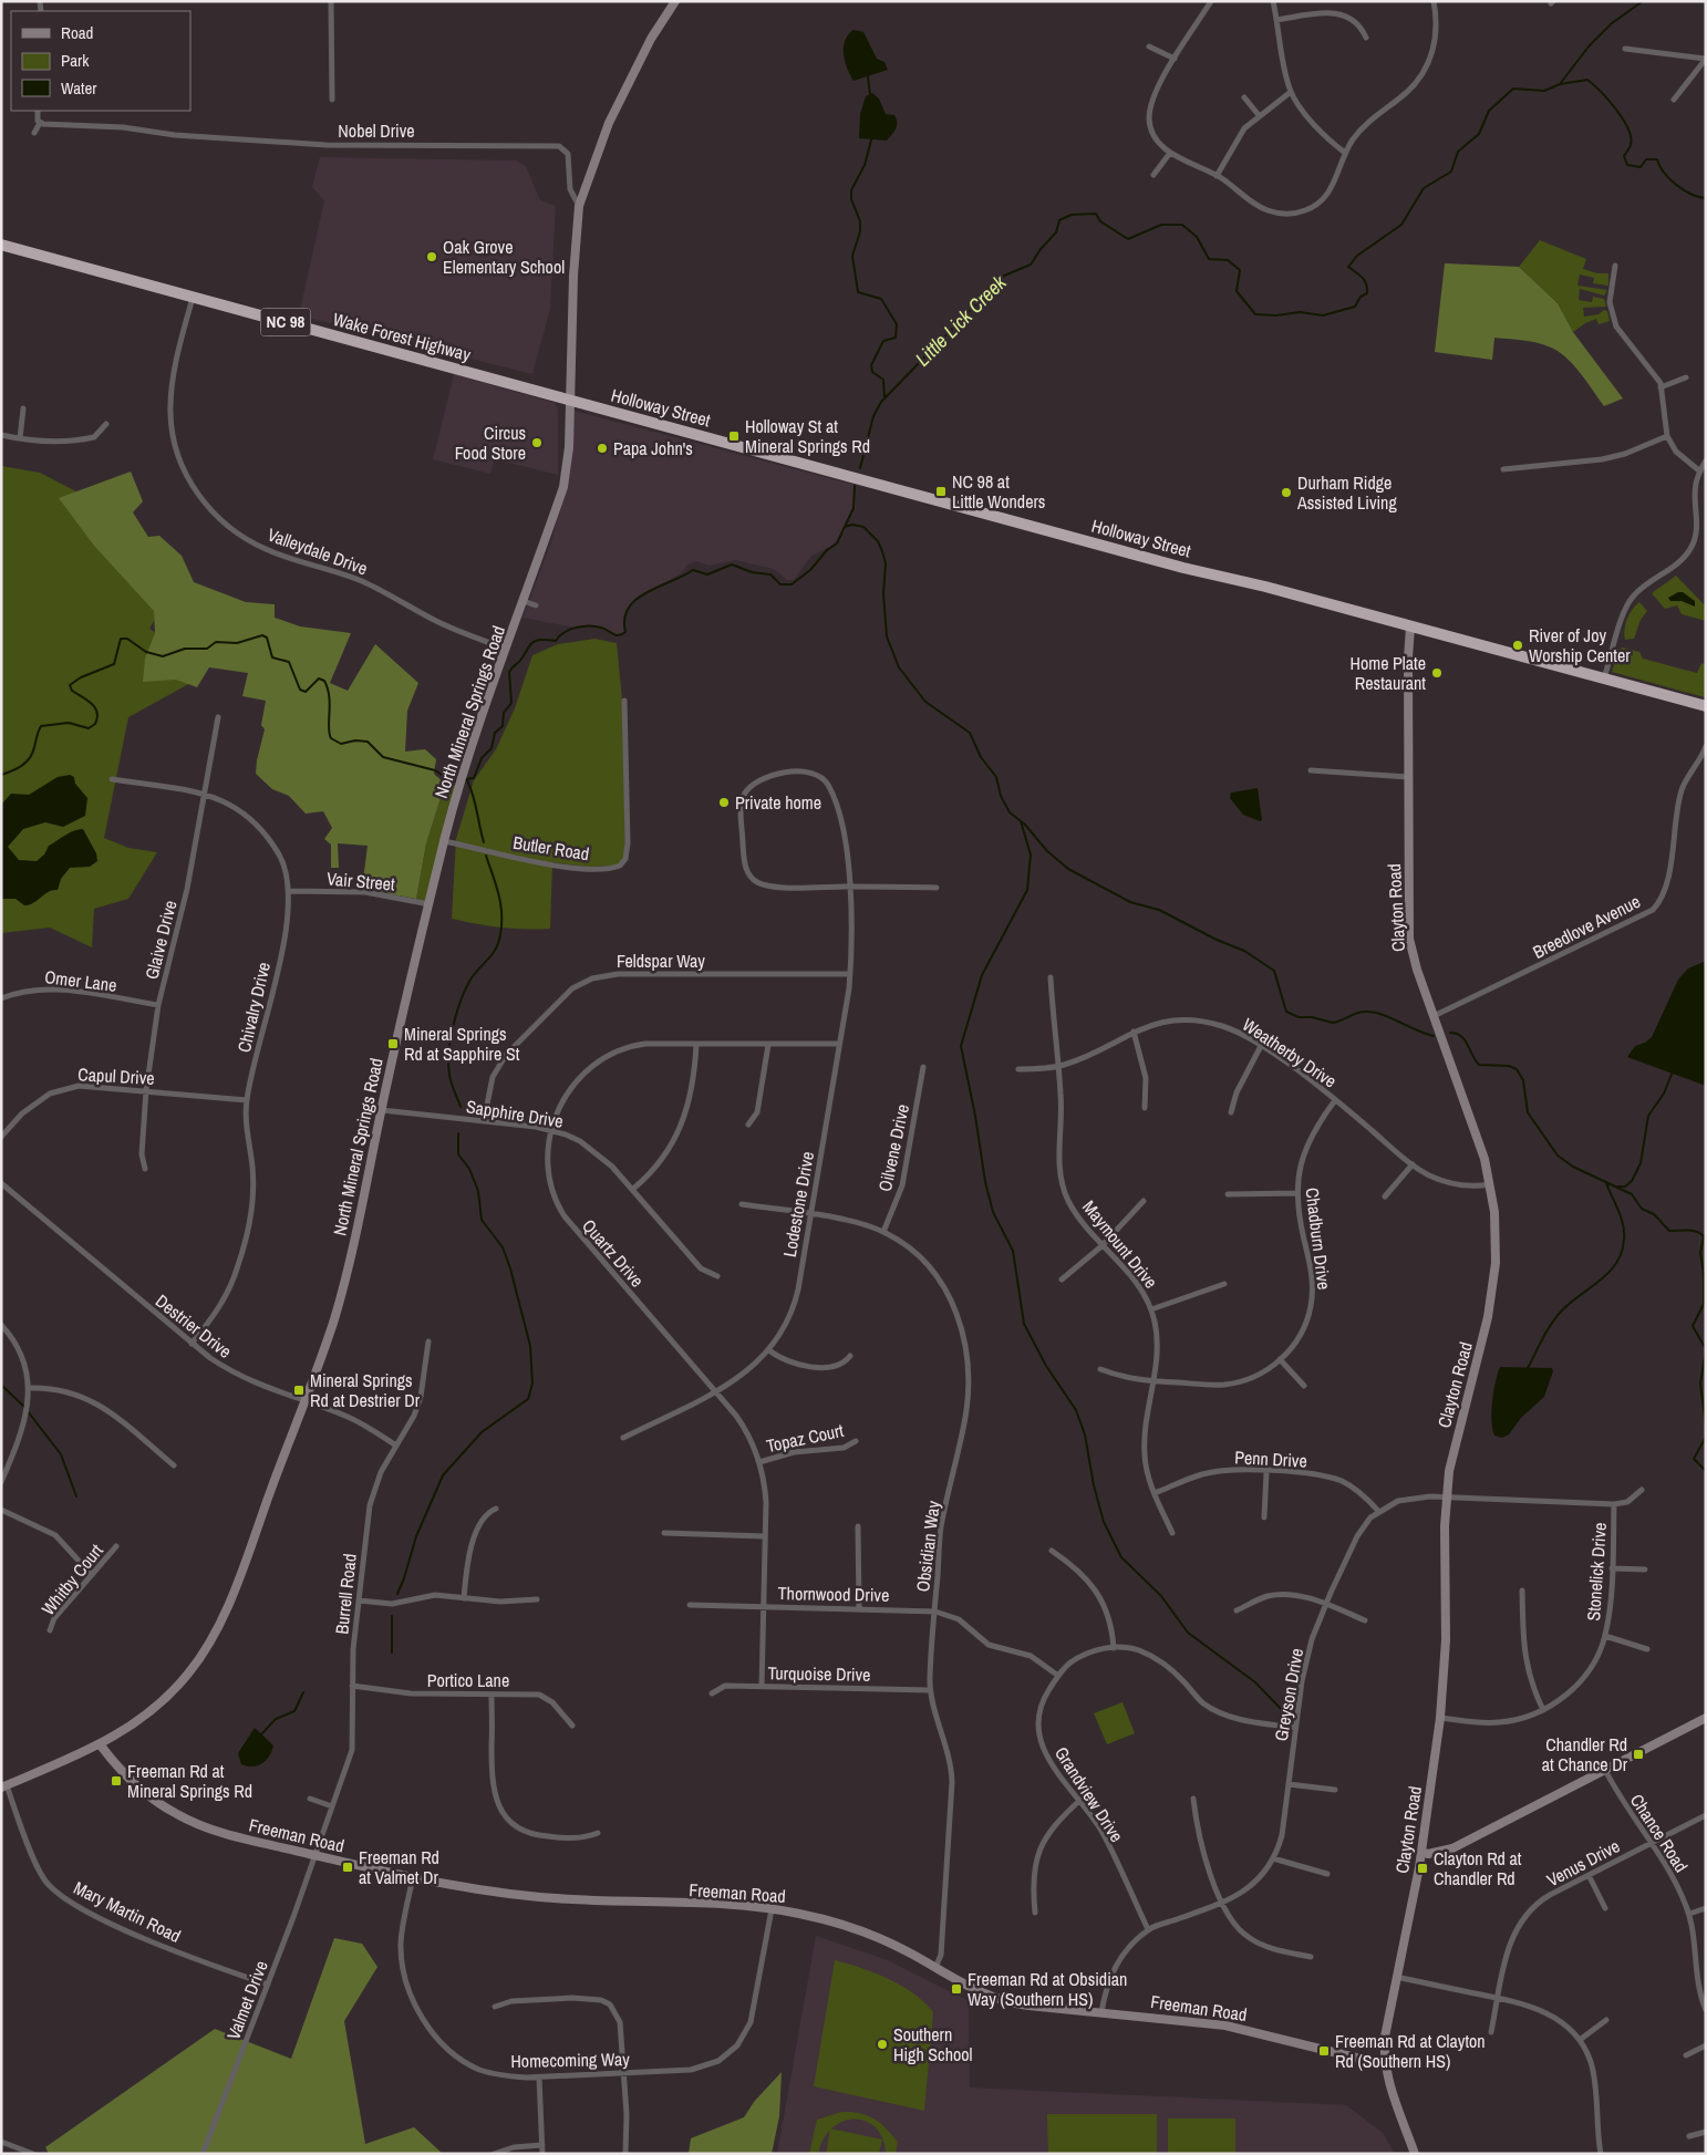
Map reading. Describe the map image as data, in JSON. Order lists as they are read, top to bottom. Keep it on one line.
{"streets":{"highway":["NC 98","Wake Forest Highway","Holloway Street"],"street":["Nobel Drive","Valleydale Drive","North Mineral Springs Road","Butler Road","Vair Street","Clayton Road","Breedlove Avenue","Glaive Drive","Feldspar Way","Omer Lane","Chivalry Drive","Weatherby Drive","Capul Drive","Sapphire Drive","Oilvene Drive","Lodestone Drive","Chadburn Drive","Maymount Drive","Quartz Drive","Destrier Drive","Topaz Court","Penn Drive","Obsidian Way","Stonelick Drive","Whitby Court","Burrell Road","Thornwood Drive","Turquoise Drive","Portico Lane","Greyson Drive","Grandview Drive","Chance Road","Freeman Road","Venus Drive","Mary Martin Road","Valmet Drive","Homecoming Way"]},"crossings":[["Nobel Drive","North Mineral Springs Road"],["Wake Forest Highway","Holloway Street"],["Wake Forest Highway","Valleydale Drive"],["Wake Forest Highway","North Mineral Springs Road"],["Holloway Street","North Mineral Springs Road"],["Holloway Street","Clayton Road"],["Valleydale Drive","North Mineral Springs Road"],["North Mineral Springs Road","Butler Road"],["North Mineral Springs Road","Vair Street"],["North Mineral Springs Road","Sapphire Drive"],["North Mineral Springs Road","Destrier Drive"],["North Mineral Springs Road","Freeman Road"],["North Mineral Springs Road","Mary Martin Road"],["Vair Street","Chivalry Drive"],["Clayton Road","Breedlove Avenue"],["Clayton Road","Weatherby Drive"],["Clayton Road","Stonelick Drive"],["Clayton Road","Greyson Drive"],["Clayton Road","Freeman Road"],["Glaive Drive","Omer Lane"],["Glaive Drive","Chivalry Drive"],["Glaive Drive","Capul Drive"],["Feldspar Way","Sapphire Drive"],["Feldspar Way","Lodestone Drive"],["Chivalry Drive","Capul Drive"],["Chivalry Drive","Destrier Drive"],["Weatherby Drive","Chadburn Drive"],["Weatherby Drive","Maymount Drive"],["Sapphire Drive","Quartz Drive"],["Oilvene Drive","Obsidian Way"],["Lodestone Drive","Quartz Drive"],["Lodestone Drive","Obsidian Way"],["Chadburn Drive","Maymount Drive"],["Maymount Drive","Penn Drive"],["Quartz Drive","Topaz Court"],["Quartz Drive","Thornwood Drive"],["Quartz Drive","Turquoise Drive"],["Destrier Drive","Burrell Road"],["Penn Drive","Greyson Drive"],["Obsidian Way","Thornwood Drive"],["Obsidian Way","Turquoise Drive"],["Obsidian Way","Freeman Road"],["Stonelick Drive","Greyson Drive"],["Burrell Road","Portico Lane"],["Burrell Road","Freeman Road"],["Burrell Road","Valmet Drive"],["Thornwood Drive","Grandview Drive"],["Greyson Drive","Grandview Drive"],["Greyson Drive","Freeman Road"],["Chance Road","Venus Drive"],["Freeman Road","Valmet Drive"],["Freeman Road","Homecoming Way"],["Mary Martin Road","Valmet Drive"]],"water":["Little Lick Creek"],"places":{"other":["Oak Grove Elementary School","Circus Food Store","Papa John's","Durham Ridge Assisted Living","River of Joy Worship Center","Home Plate Restaurant","Private home","Southern High School"],"transit":["Holloway St at Mineral Springs Rd","NC 98 at Little Wonders","Mineral Springs Rd at Sapphire St","Mineral Springs Rd at Destrier Dr","Chandler Rd at Chance Dr","Freeman Rd at Mineral Springs Rd","Freeman Rd at Valmet Dr","Clayton Rd at Chandler Rd","Freeman Rd at Obsidian Way (Southern HS)","Freeman Rd at Clayton Rd (Southern HS)"]},"legend":["Road","Park","Water"]}
